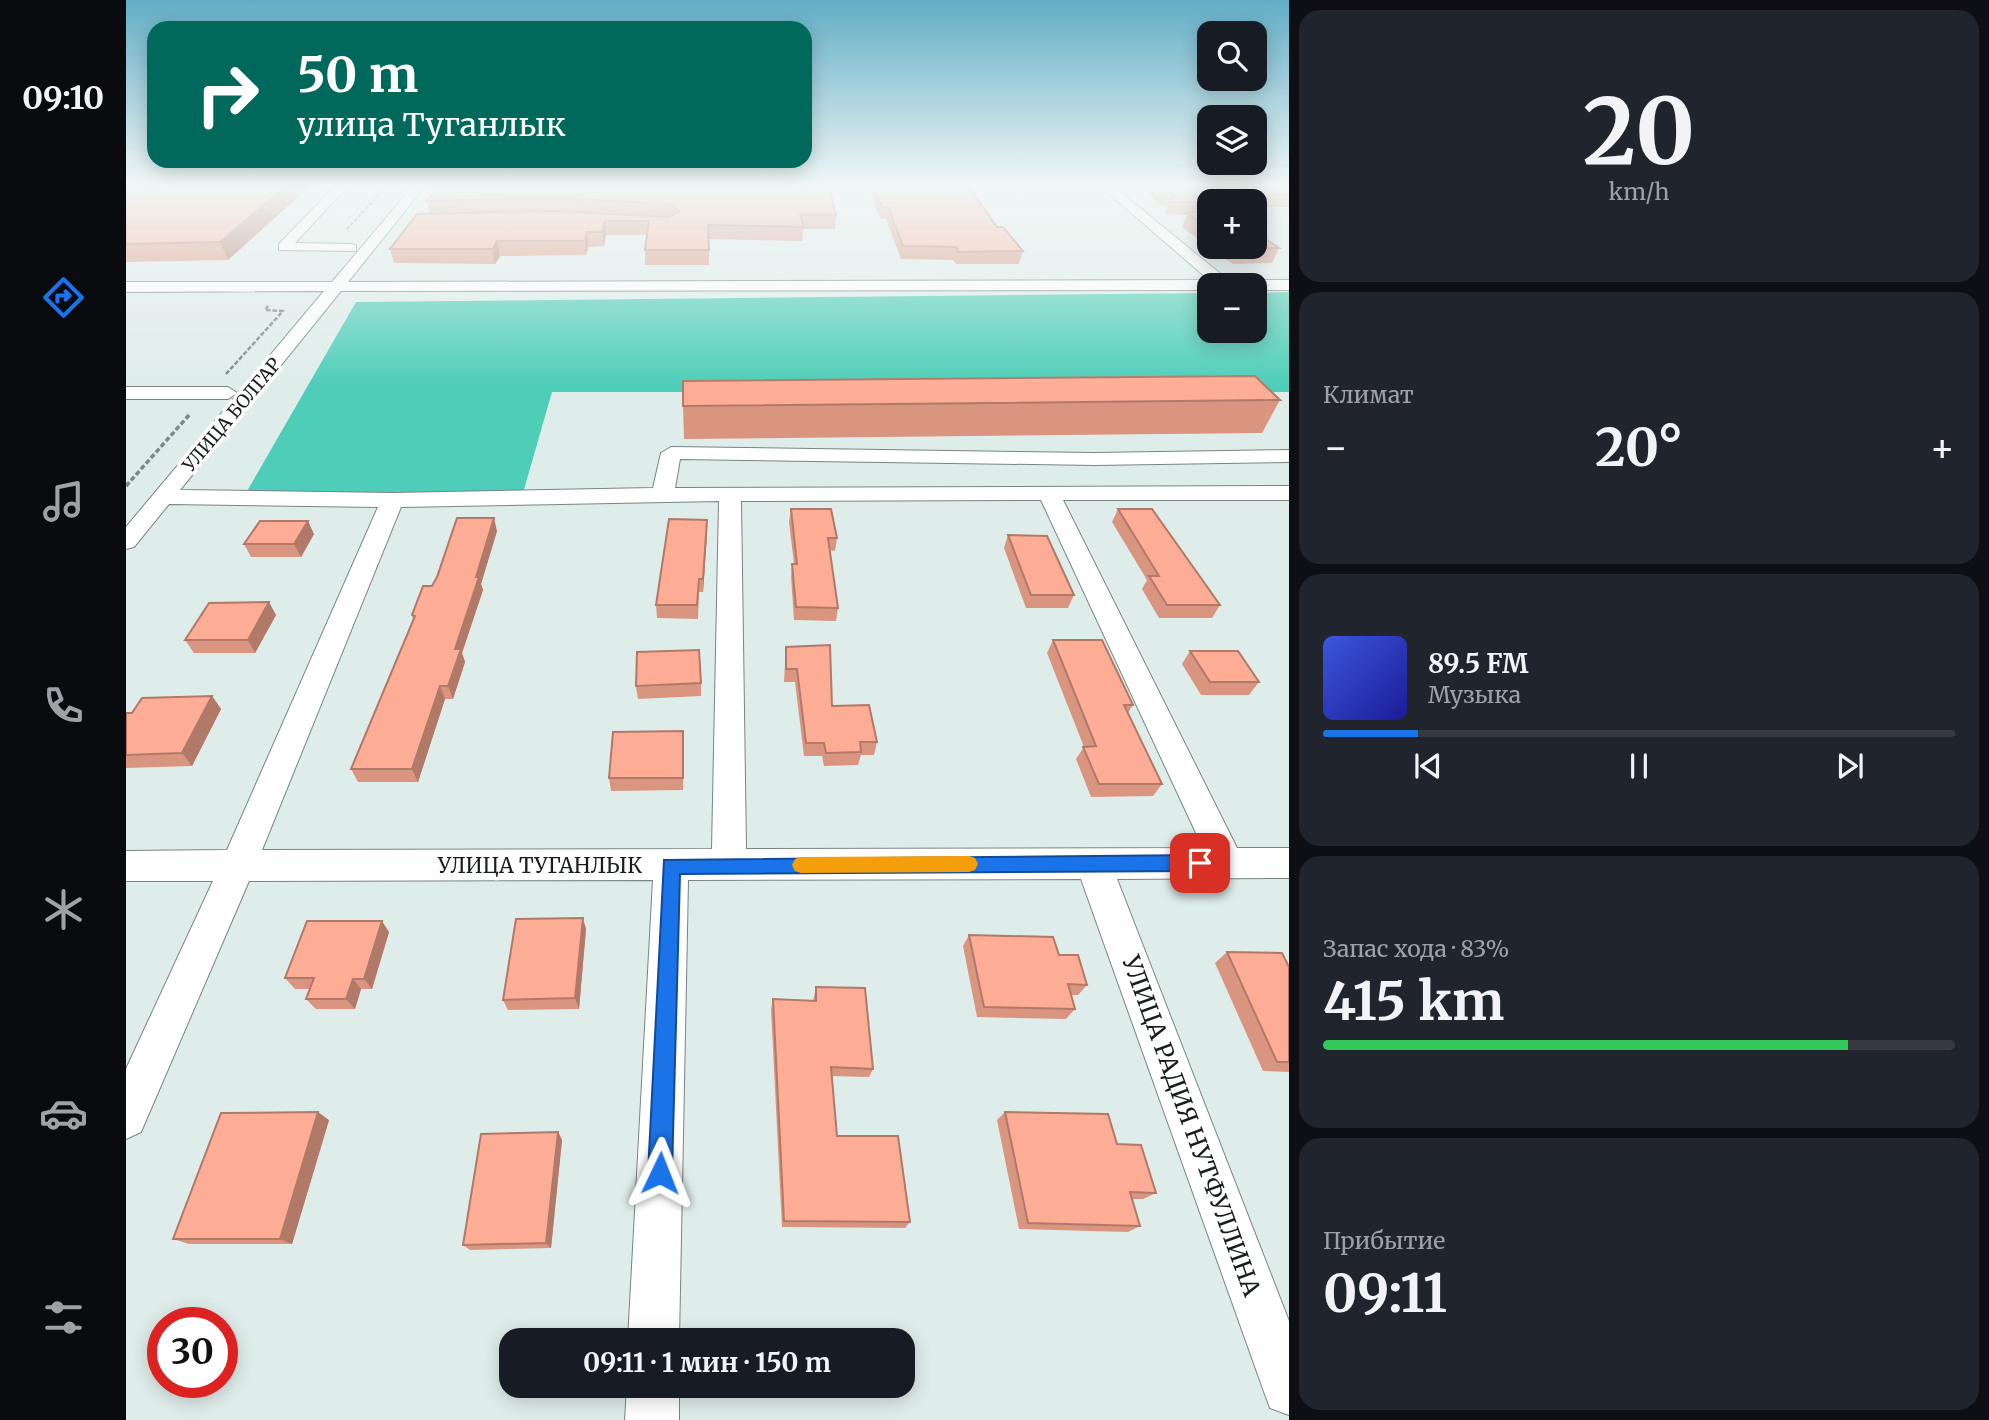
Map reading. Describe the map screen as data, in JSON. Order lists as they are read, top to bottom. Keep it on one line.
{"streets":{"street":["УЛИЦА БОЛГАР","УЛИЦА ТУГАНЛЫК","УЛИЦА РАДИЯ НУТФУЛЛИНА"]},"crossings":[["УЛИЦА ТУГАНЛЫК","УЛИЦА РАДИЯ НУТФУЛЛИНА"]],"page":{"tabs":"09:10","tile":[["20","km/h"],"Климат",["Запас хода · 83%","415 km"],["Прибытие","09:11"]],"map_buttons":["+","−"],"turn":["50 m","улица Туганлык"],"heat":["−","20°","+"],"song":["89.5 FM","Музыка"],"limit":"30","trip":"09:11 · 1 мин · 150 m"}}
